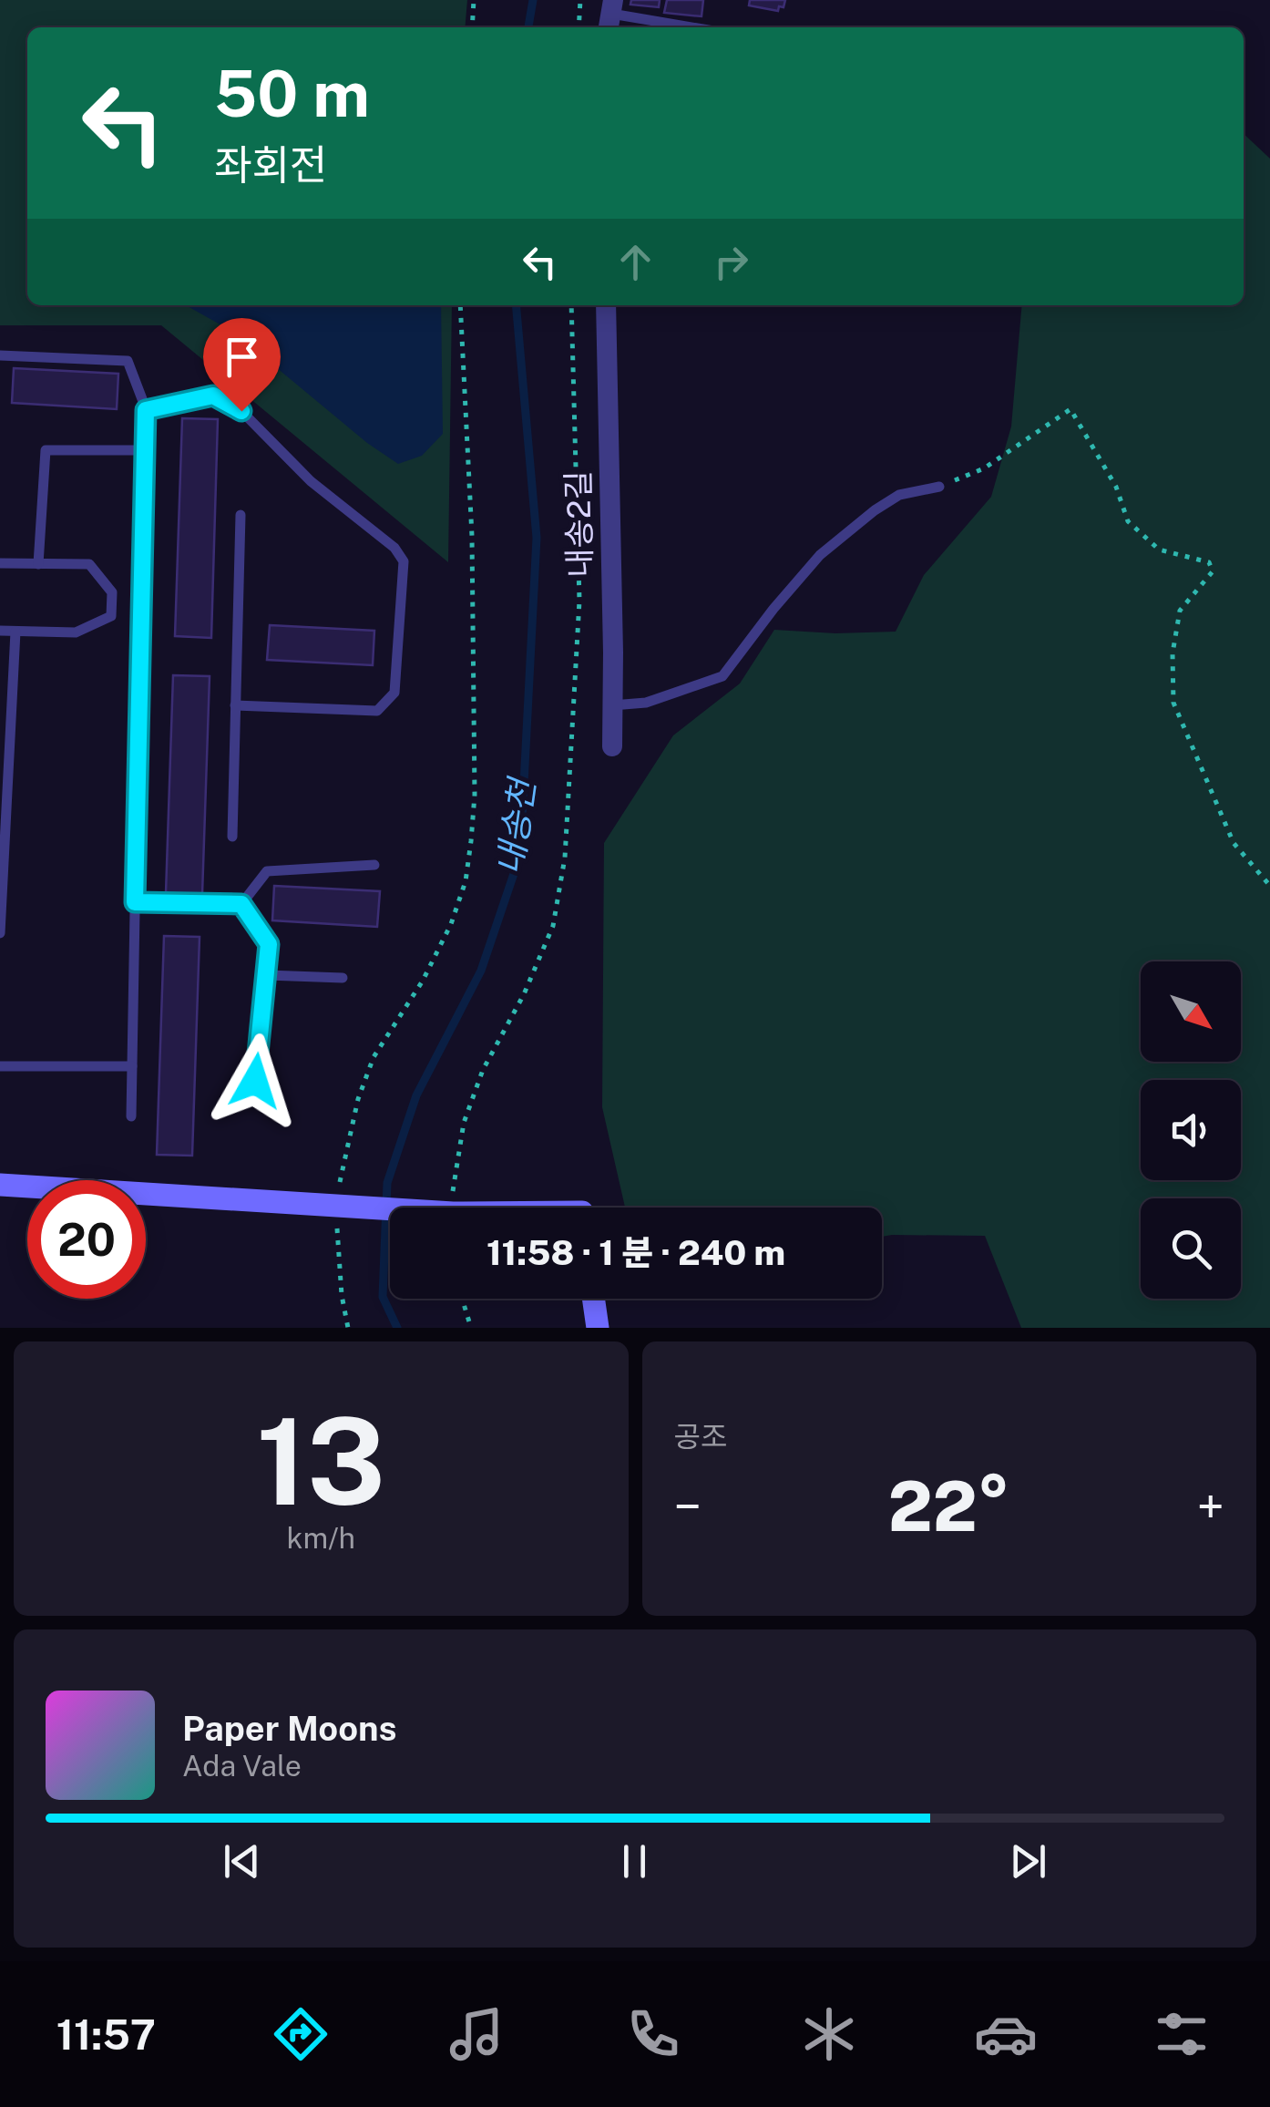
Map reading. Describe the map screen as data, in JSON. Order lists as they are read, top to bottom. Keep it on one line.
{"streets":{"street":["내송2길"]},"water":["내송천"],"north":"bottom right","page":{"turn":["50 m","좌회전"],"limit":"20","trip":"11:58 · 1 분 · 240 m","tile":[["13","km/h"],"공조"],"heat":["−","22°","+"],"song":["Paper Moons","Ada Vale"],"tabs":"11:57"}}
